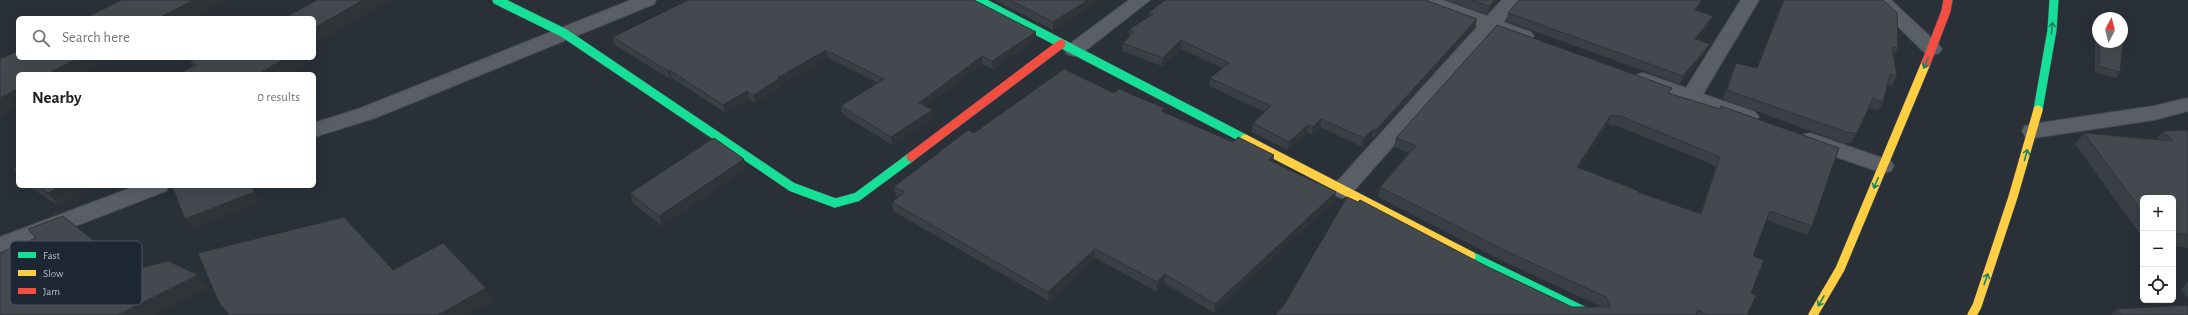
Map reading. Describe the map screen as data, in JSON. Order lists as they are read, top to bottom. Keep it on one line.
{"legend":["Fast","Slow","Jam"],"north":"top","page":{"search":"Search here","heading":["Nearby","0 results"],"map_buttons":["+","−"]}}
